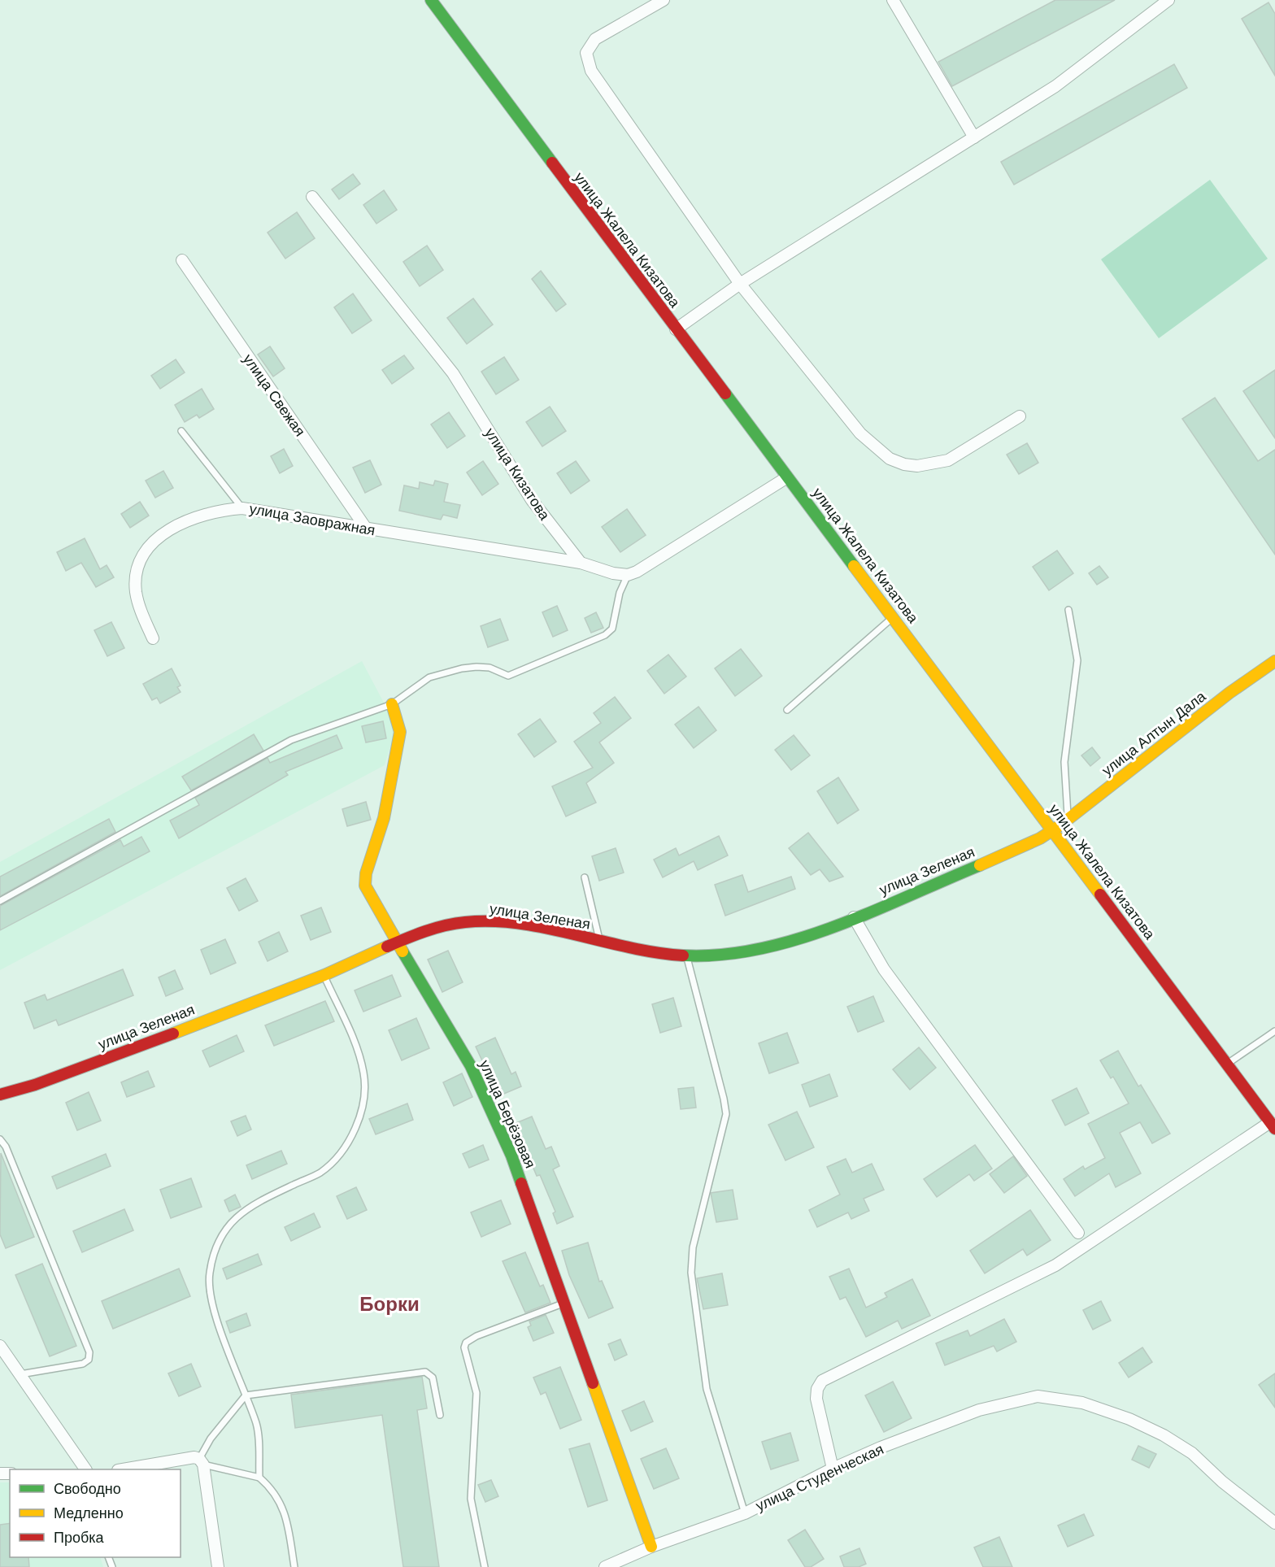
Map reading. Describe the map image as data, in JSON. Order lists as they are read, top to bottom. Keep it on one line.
{"streets":{"street":["улица Жалела Кизатова","улица Свежая","улица Кизатова","улица Заовражная","улица Алтын Дала","улица Зеленая","улица Берёзовая","улица Студенческая"]},"crossings":[["улица Жалела Кизатова","улица Алтын Дала"],["улица Жалела Кизатова","улица Зеленая"],["улица Свежая","улица Заовражная"],["улица Кизатова","улица Заовражная"],["улица Алтын Дала","улица Зеленая"],["улица Зеленая","улица Берёзовая"],["улица Берёзовая","улица Студенческая"]],"districts":["Борки"],"legend":["Свободно","Медленно","Пробка"]}
